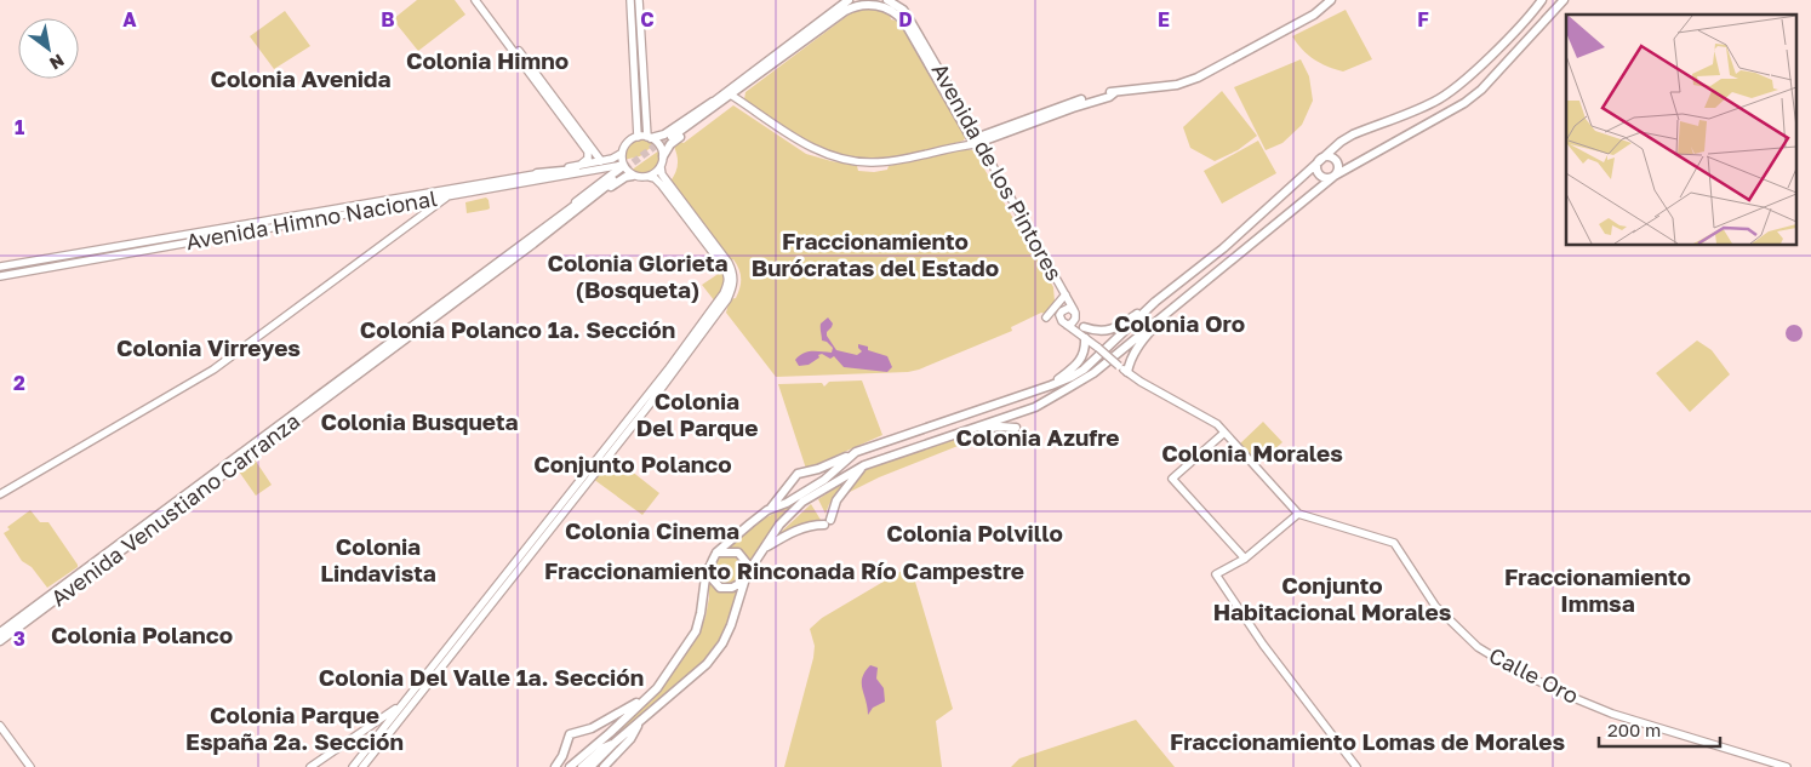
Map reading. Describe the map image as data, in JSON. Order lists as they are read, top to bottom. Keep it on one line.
{"streets":{"main road":["Avenida de los Pintores","Avenida Himno Nacional","Avenida Venustiano Carranza","Calle Oro"]},"districts":["Colonia Himno","Colonia Avenida","Fraccionamiento Burócratas del Estado","Colonia Glorieta (Bosqueta)","Colonia Oro","Colonia Polanco 1a. Sección","Colonia Virreyes","Colonia Del Parque","Colonia Busqueta","Colonia Azufre","Colonia Morales","Conjunto Polanco","Colonia Cinema","Colonia Polvillo","Colonia Lindavista","Fraccionamiento Rinconada Río Campestre","Fraccionamiento Immsa","Conjunto Habitacional Morales","Colonia Polanco","Colonia Del Valle 1a. Sección","Colonia Parque España 2a. Sección","Fraccionamiento Lomas de Morales"],"scale_bar":"200 m","north":"bottom right","grid":{"columns":["A","B","C","D","E","F"],"rows":["1","2","3"]}}
